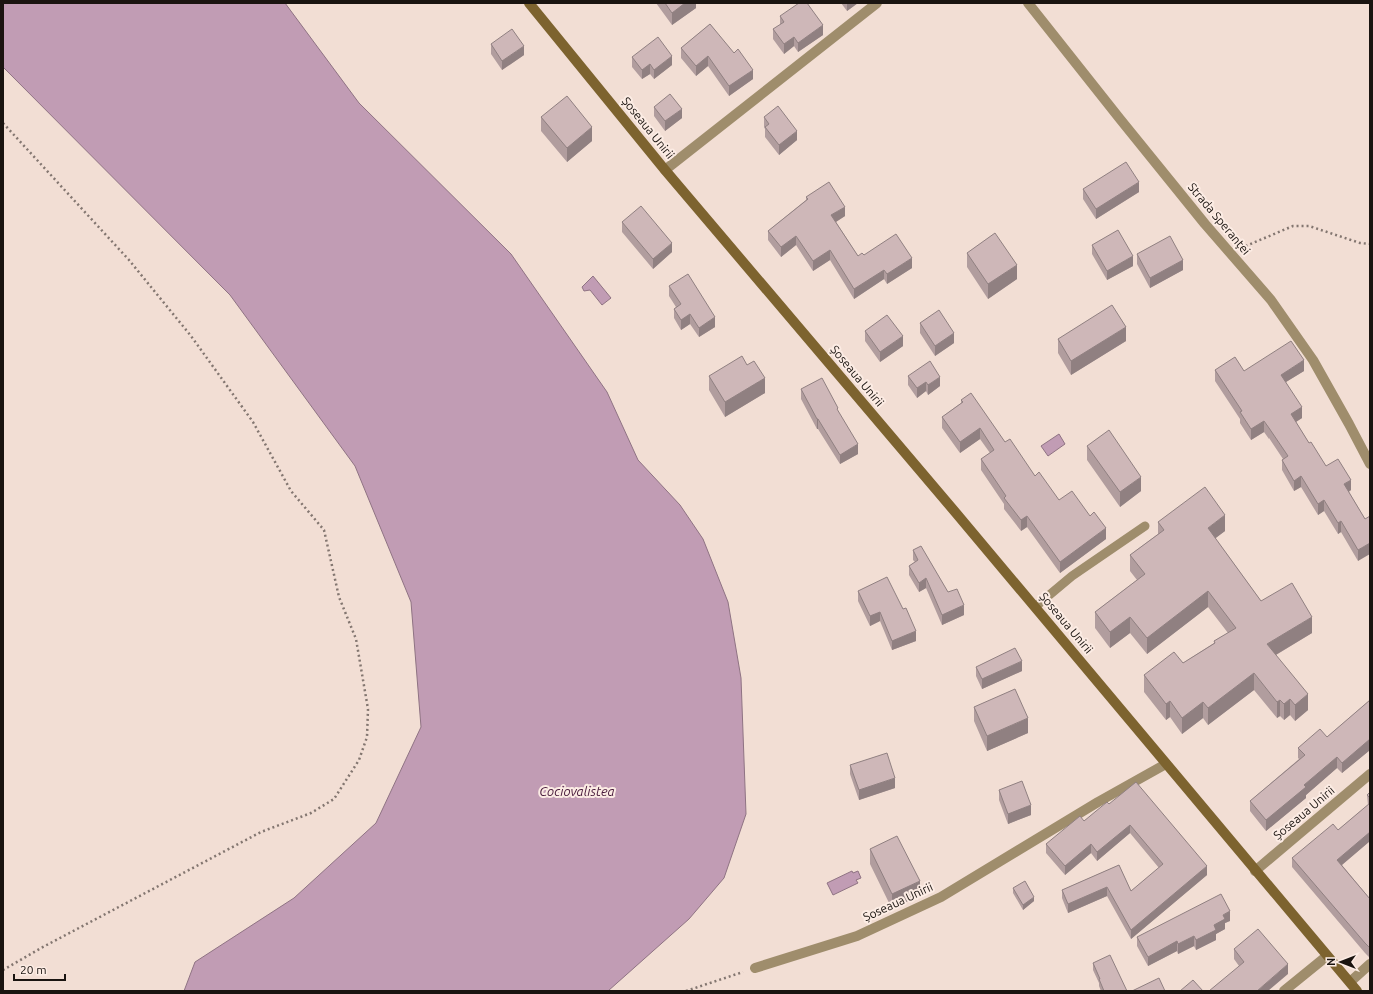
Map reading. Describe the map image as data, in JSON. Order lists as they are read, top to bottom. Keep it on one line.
{"streets":{"main road":["Șoseaua Unirii"],"street":["Strada Speranței"]},"water":["Cociovalistea"],"scale_bar":"20 m","north":"left"}
